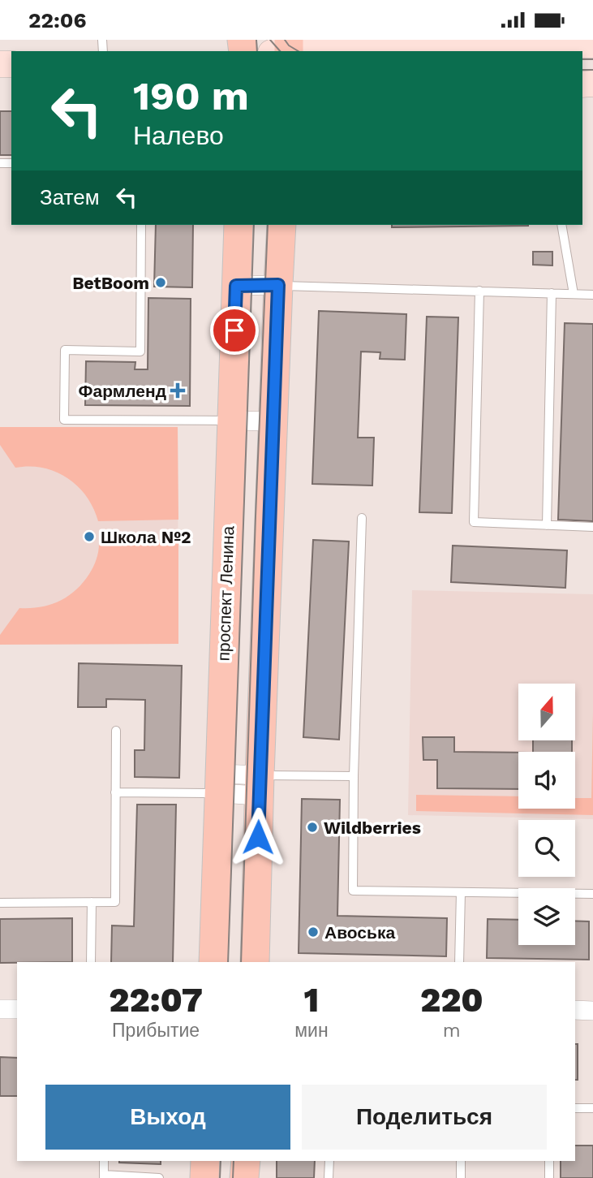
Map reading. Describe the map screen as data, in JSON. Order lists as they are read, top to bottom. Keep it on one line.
{"streets":{"main road":["проспект Ленина"]},"places":{"other":["BetBoom","Школа №2","Wildberries","Авоська"],"health":["Фармленд"]},"north":"top","page":{"status":"22:06","turn":["190 m","Налево"],"then":"Затем","eta":["22:07","Прибытие","1","мин","220","m"],"buttons":["Выход","Поделиться"]}}
